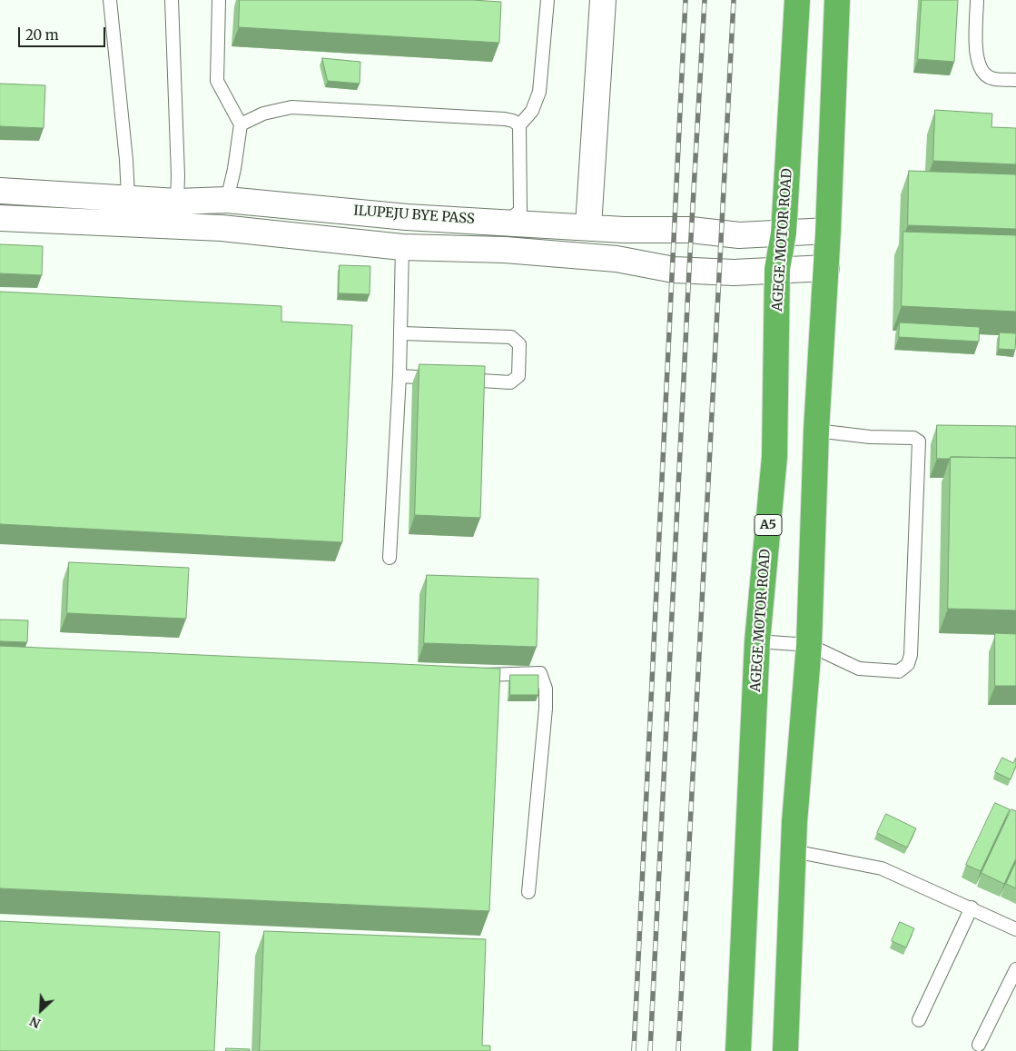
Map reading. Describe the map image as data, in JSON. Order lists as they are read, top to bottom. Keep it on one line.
{"streets":{"highway":["AGEGE MOTOR ROAD","A5"],"street":["ILUPEJU BYE PASS"]},"crossings":[["ILUPEJU BYE PASS","AGEGE MOTOR ROAD"]],"scale_bar":"20 m","north":"bottom left"}
